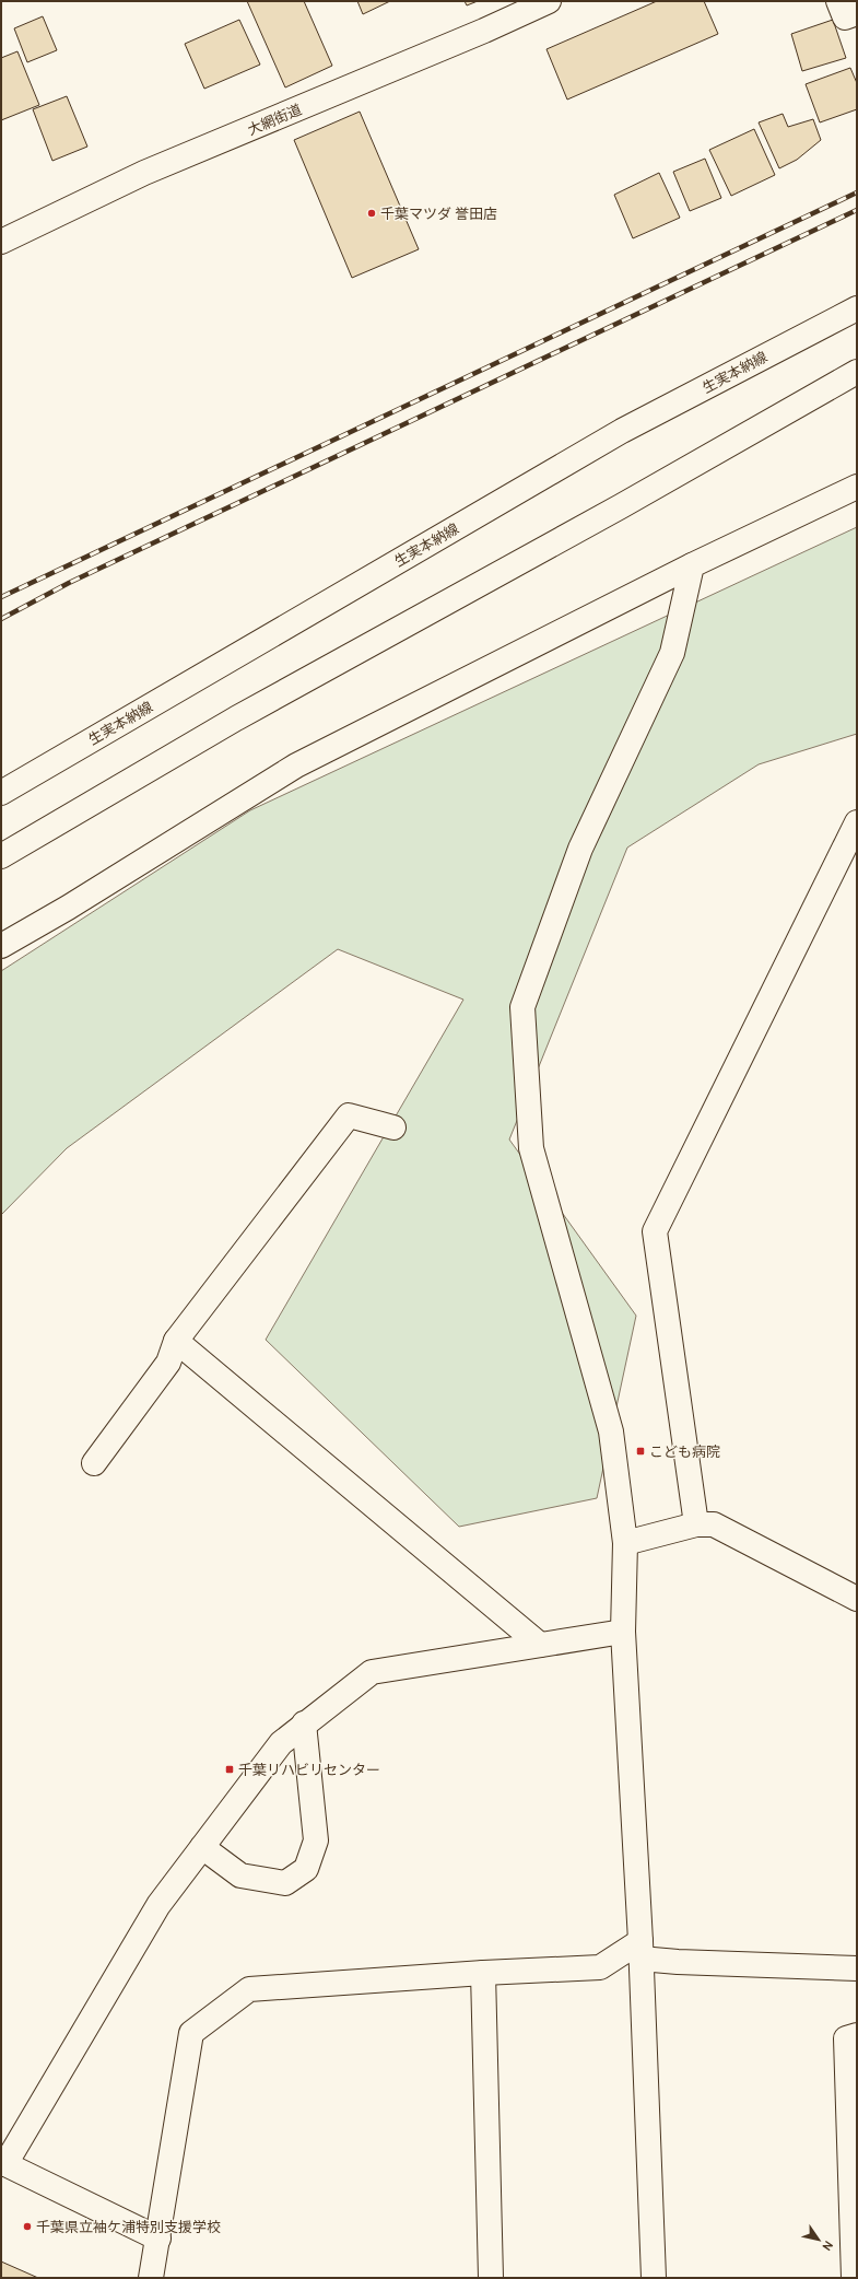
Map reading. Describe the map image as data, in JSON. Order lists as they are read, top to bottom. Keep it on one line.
{"streets":{"street":["大網街道","生実本納線"]},"places":{"other":["千葉マツダ 誉田店","千葉県立袖ケ浦特別支援学校"],"transit":["こども病院","千葉リハビリセンター"]},"north":"bottom right"}
